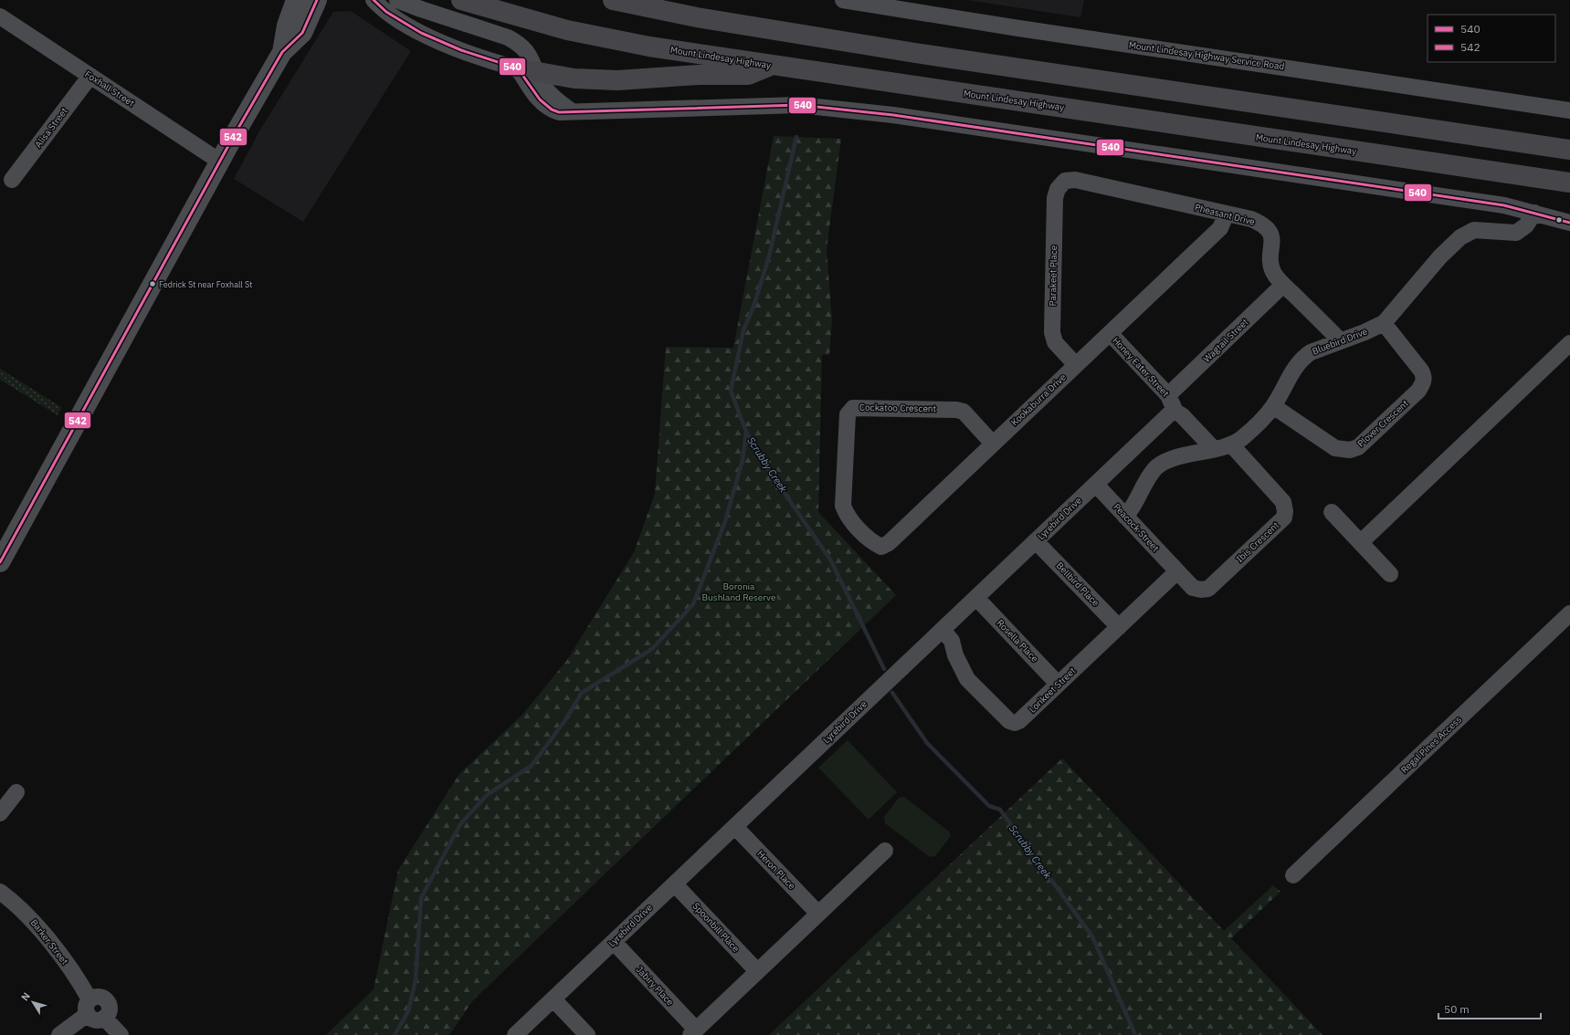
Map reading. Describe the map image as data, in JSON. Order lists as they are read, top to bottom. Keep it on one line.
{"streets":{"highway":["Mount Lindesay Highway"],"street":["Mount Lindesay Highway Service Road","Foxhall Street","Alisa Street","Pheasant Drive","Parakeet Place","Wagtail Street","Bluebird Drive","Honey Eater Street","Kookaburra Drive","Cockatoo Crescent","Plover Crescent","Lyrebird Drive","Peacock Street","Ibis Crescent","Bellbird Place","Rosella Place","Lorikeet Street","Regal Pines Access","Heron Place","Spoonbill Place","Barker Street","Jabiry Place"]},"crossings":[["Foxhall Street","Alisa Street"],["Pheasant Drive","Parakeet Place"],["Pheasant Drive","Wagtail Street"],["Pheasant Drive","Bluebird Drive"],["Pheasant Drive","Kookaburra Drive"],["Parakeet Place","Kookaburra Drive"],["Wagtail Street","Honey Eater Street"],["Bluebird Drive","Honey Eater Street"],["Bluebird Drive","Plover Crescent"],["Bluebird Drive","Peacock Street"],["Bluebird Drive","Ibis Crescent"],["Honey Eater Street","Kookaburra Drive"],["Honey Eater Street","Lyrebird Drive"],["Kookaburra Drive","Cockatoo Crescent"],["Lyrebird Drive","Peacock Street"],["Lyrebird Drive","Bellbird Place"],["Lyrebird Drive","Rosella Place"],["Lyrebird Drive","Lorikeet Street"],["Lyrebird Drive","Heron Place"],["Lyrebird Drive","Spoonbill Place"],["Lyrebird Drive","Jabiry Place"],["Peacock Street","Ibis Crescent"],["Peacock Street","Lorikeet Street"],["Ibis Crescent","Lorikeet Street"],["Bellbird Place","Lorikeet Street"],["Rosella Place","Lorikeet Street"]],"water":["Scrubby Creek"],"parks":["Boronia Bushland Reserve"],"places":["Fedrick St near Foxhall St"],"lines":["transit line 540","transit line 542"],"legend":["540","542"],"scale_bar":"50 m","north":"top left"}
